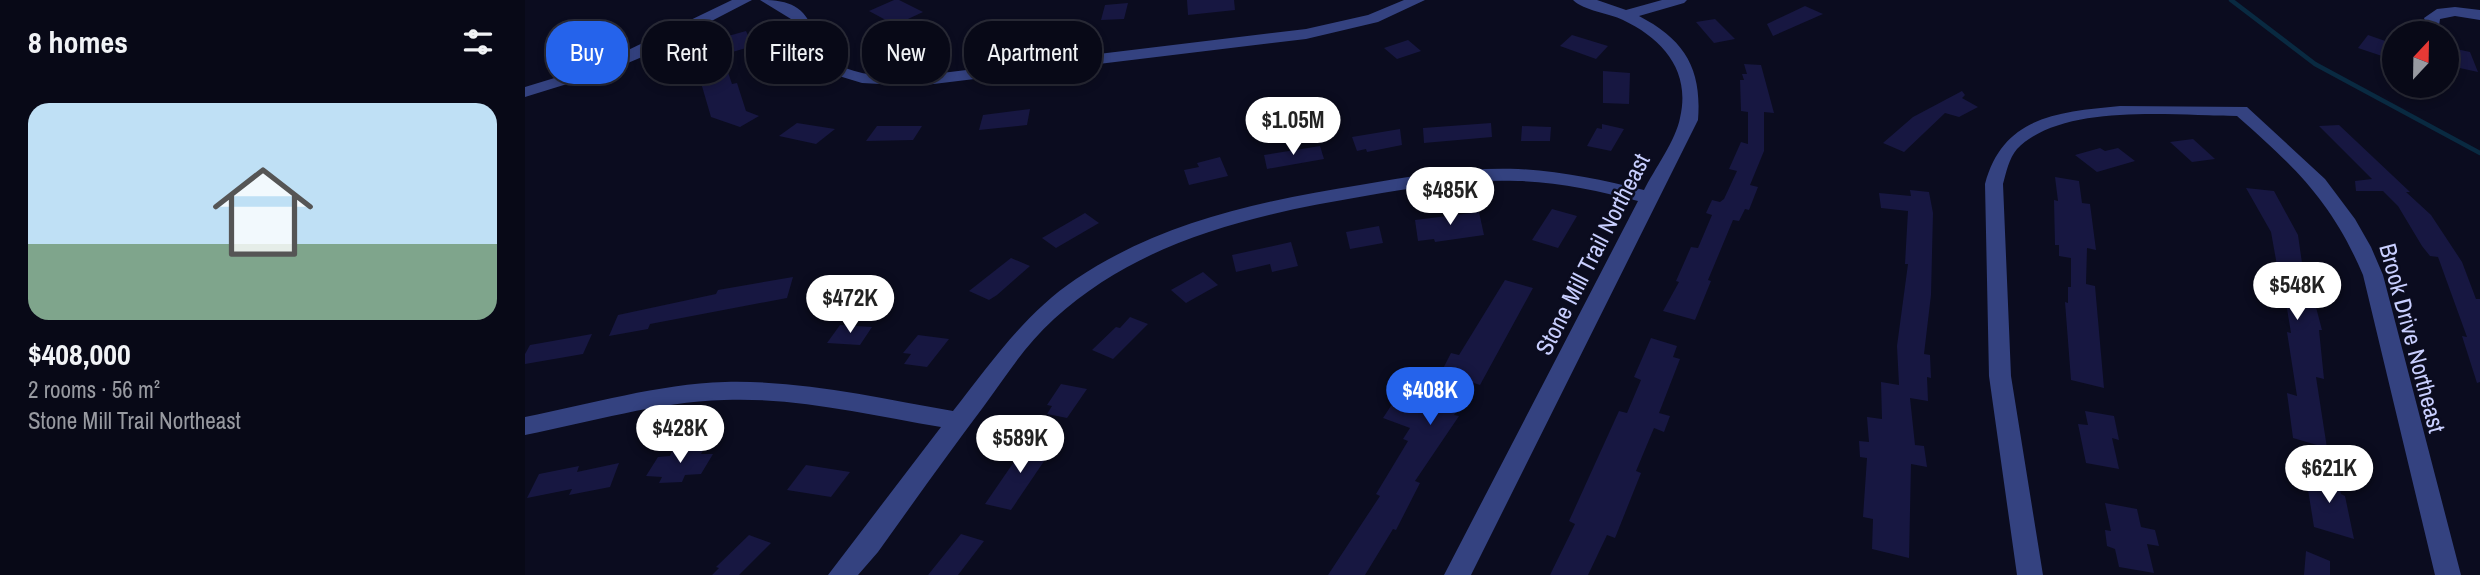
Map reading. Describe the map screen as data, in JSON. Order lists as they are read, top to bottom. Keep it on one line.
{"streets":{"street":["Stone Mill Trail Northeast","Brook Drive Northeast"]},"north":"top","page":{"heading":"8 homes","chip":["Buy","Rent","Filters","New","Apartment"],"list":[{"name":"$408,000","note":"2 rooms · 56 m² · Stone Mill Trail Northeast"}],"price":["$1.05M","$485K","$548K","$472K","$408K","$428K","$589K","$621K"]}}
